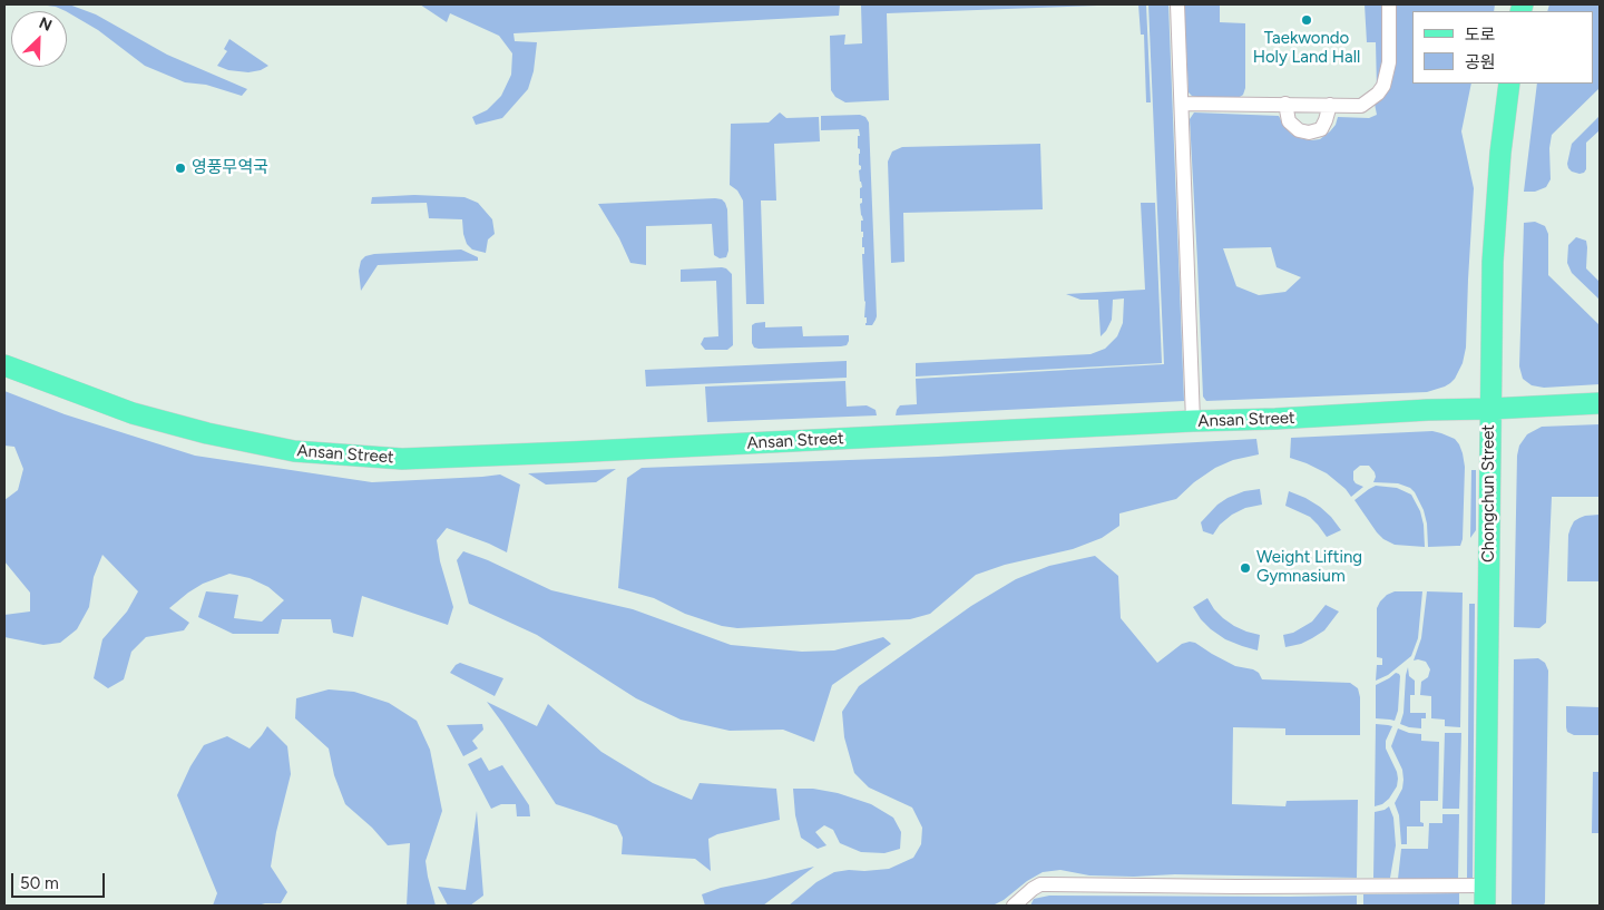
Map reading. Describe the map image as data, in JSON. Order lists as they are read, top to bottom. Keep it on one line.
{"streets":{"main road":["Ansan Street","Chongchun Street"]},"crossings":[["Ansan Street","Chongchun Street"]],"places":["Taekwondo Holy Land Hall","영풍무역국","Weight Lifting Gymnasium"],"legend":["도로","공원"],"scale_bar":"50 m","north":"top right"}
